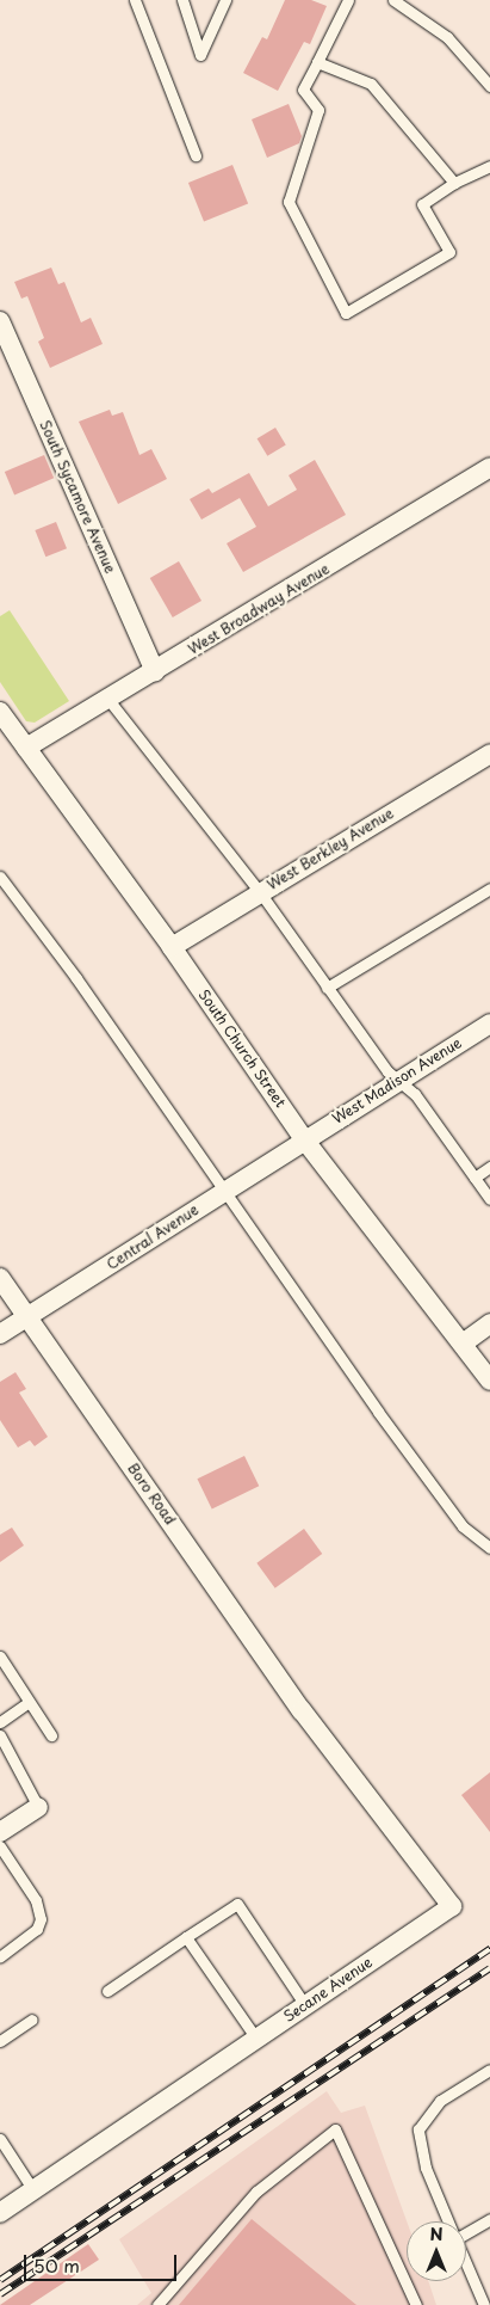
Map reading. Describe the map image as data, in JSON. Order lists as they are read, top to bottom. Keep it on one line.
{"streets":{"street":["South Sycamore Avenue","West Broadway Avenue","West Berkley Avenue","South Church Street","West Madison Avenue","Central Avenue","Boro Road","Secane Avenue"]},"crossings":[["South Sycamore Avenue","West Broadway Avenue"],["West Broadway Avenue","South Church Street"],["West Berkley Avenue","South Church Street"],["South Church Street","West Madison Avenue"],["South Church Street","Central Avenue"],["West Madison Avenue","Central Avenue"],["Central Avenue","Boro Road"],["Boro Road","Secane Avenue"]],"scale_bar":"50 m","north":"top"}
